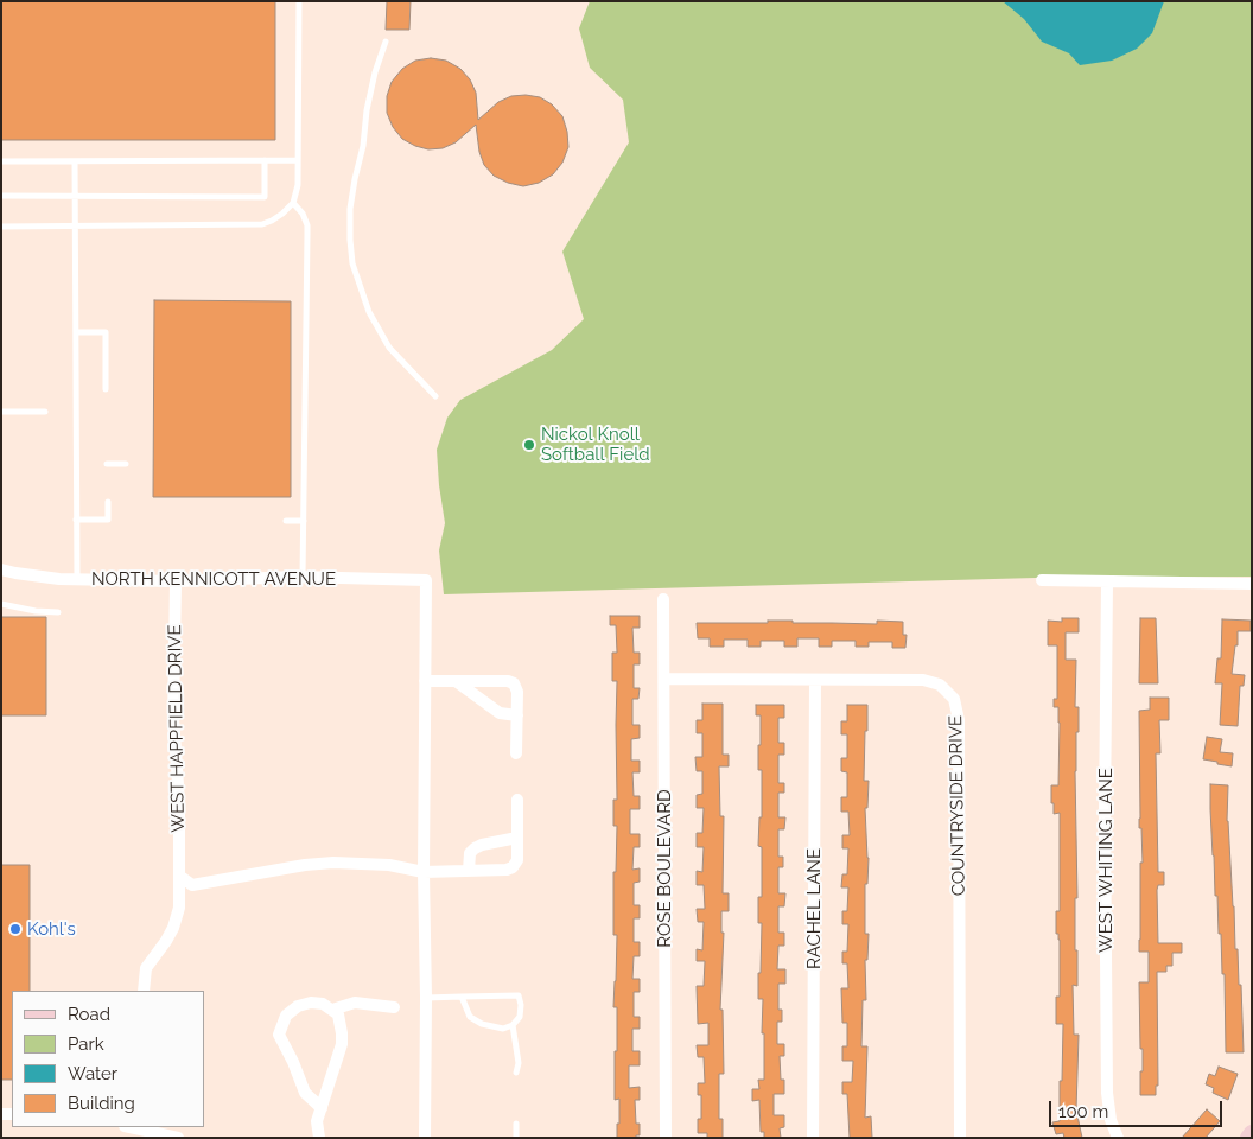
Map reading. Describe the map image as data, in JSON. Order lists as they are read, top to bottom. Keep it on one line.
{"streets":{"street":["NORTH KENNICOTT AVENUE","WEST HAPPFIELD DRIVE","COUNTRYSIDE DRIVE","WEST WHITING LANE","ROSE BOULEVARD","RACHEL LANE"]},"crossings":[["NORTH KENNICOTT AVENUE","WEST HAPPFIELD DRIVE"],["COUNTRYSIDE DRIVE","ROSE BOULEVARD"],["COUNTRYSIDE DRIVE","RACHEL LANE"]],"places":["Nickol Knoll Softball Field","Kohl's"],"legend":["Road","Park","Water","Building"],"scale_bar":"100 m"}
